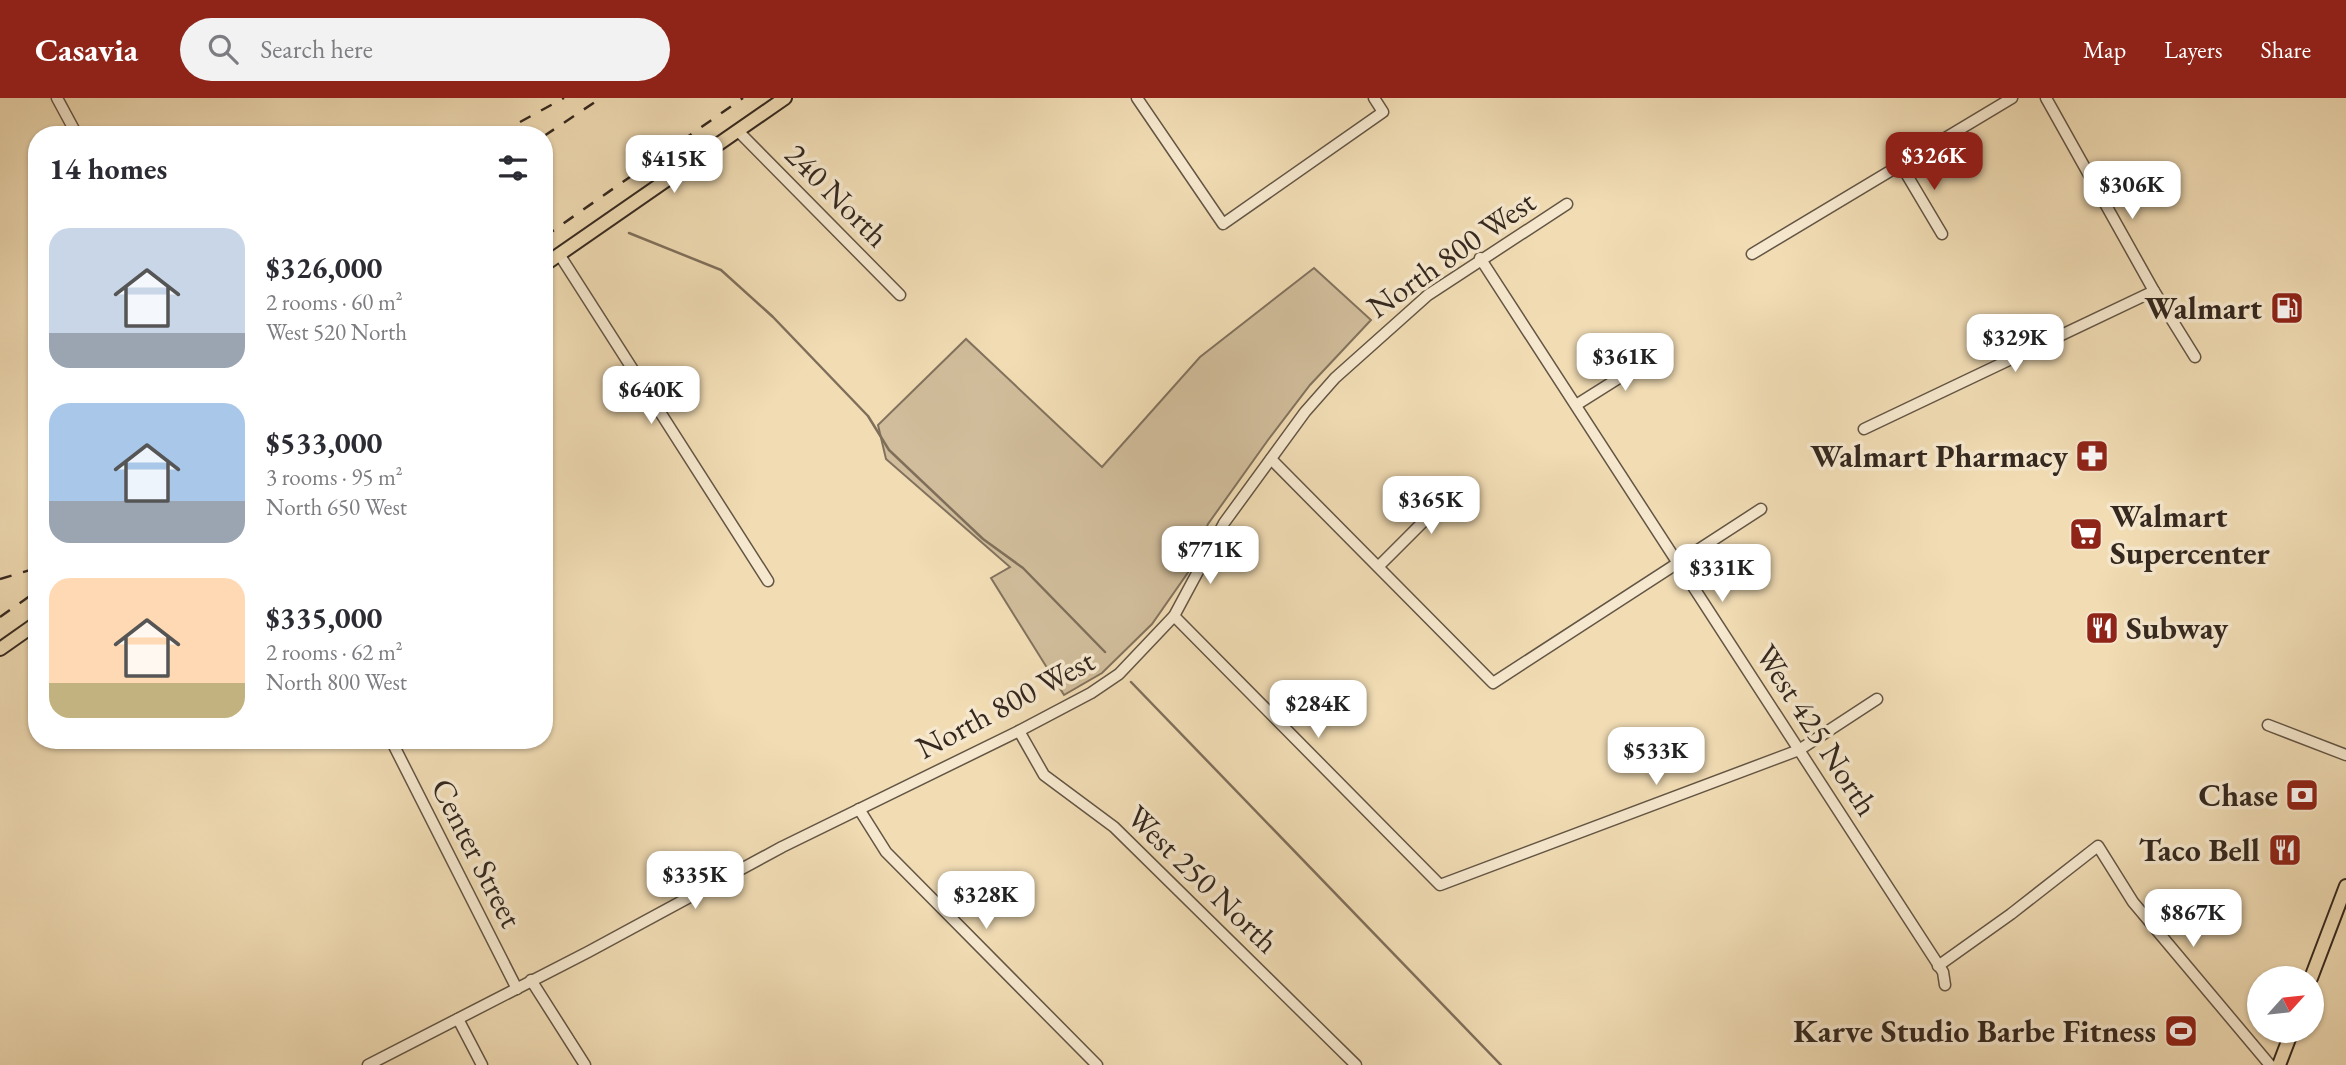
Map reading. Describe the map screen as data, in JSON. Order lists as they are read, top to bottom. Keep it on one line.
{"streets":{"street":["240 North","North 800 West","West 425 North","Center Street","West 250 North"]},"crossings":[["North 800 West","West 425 North"],["North 800 West","Center Street"],["North 800 West","West 250 North"]],"places":{"fuel station":["Walmart"],"pharmacy":["Walmart Pharmacy"],"supermarket":["Walmart Supercenter"],"restaurant":["Subway","Taco Bell"],"bank":["Chase"],"sports":["Karve Studio Barbe Fitness"]},"north":"top right","page":{"header":"Casavia","search":"Search here","nav":["Map","Layers","Share"],"heading":"14 homes","price":["$326K","$415K","$306K","$329K","$361K","$640K","$365K","$771K","$331K","$284K","$533K","$335K","$328K","$867K"],"list":[{"name":"$326,000","note":"2 rooms · 60 m² · West 520 North"},{"name":"$533,000","note":"3 rooms · 95 m² · North 650 West"},{"name":"$335,000","note":"2 rooms · 62 m² · North 800 West"}]}}
